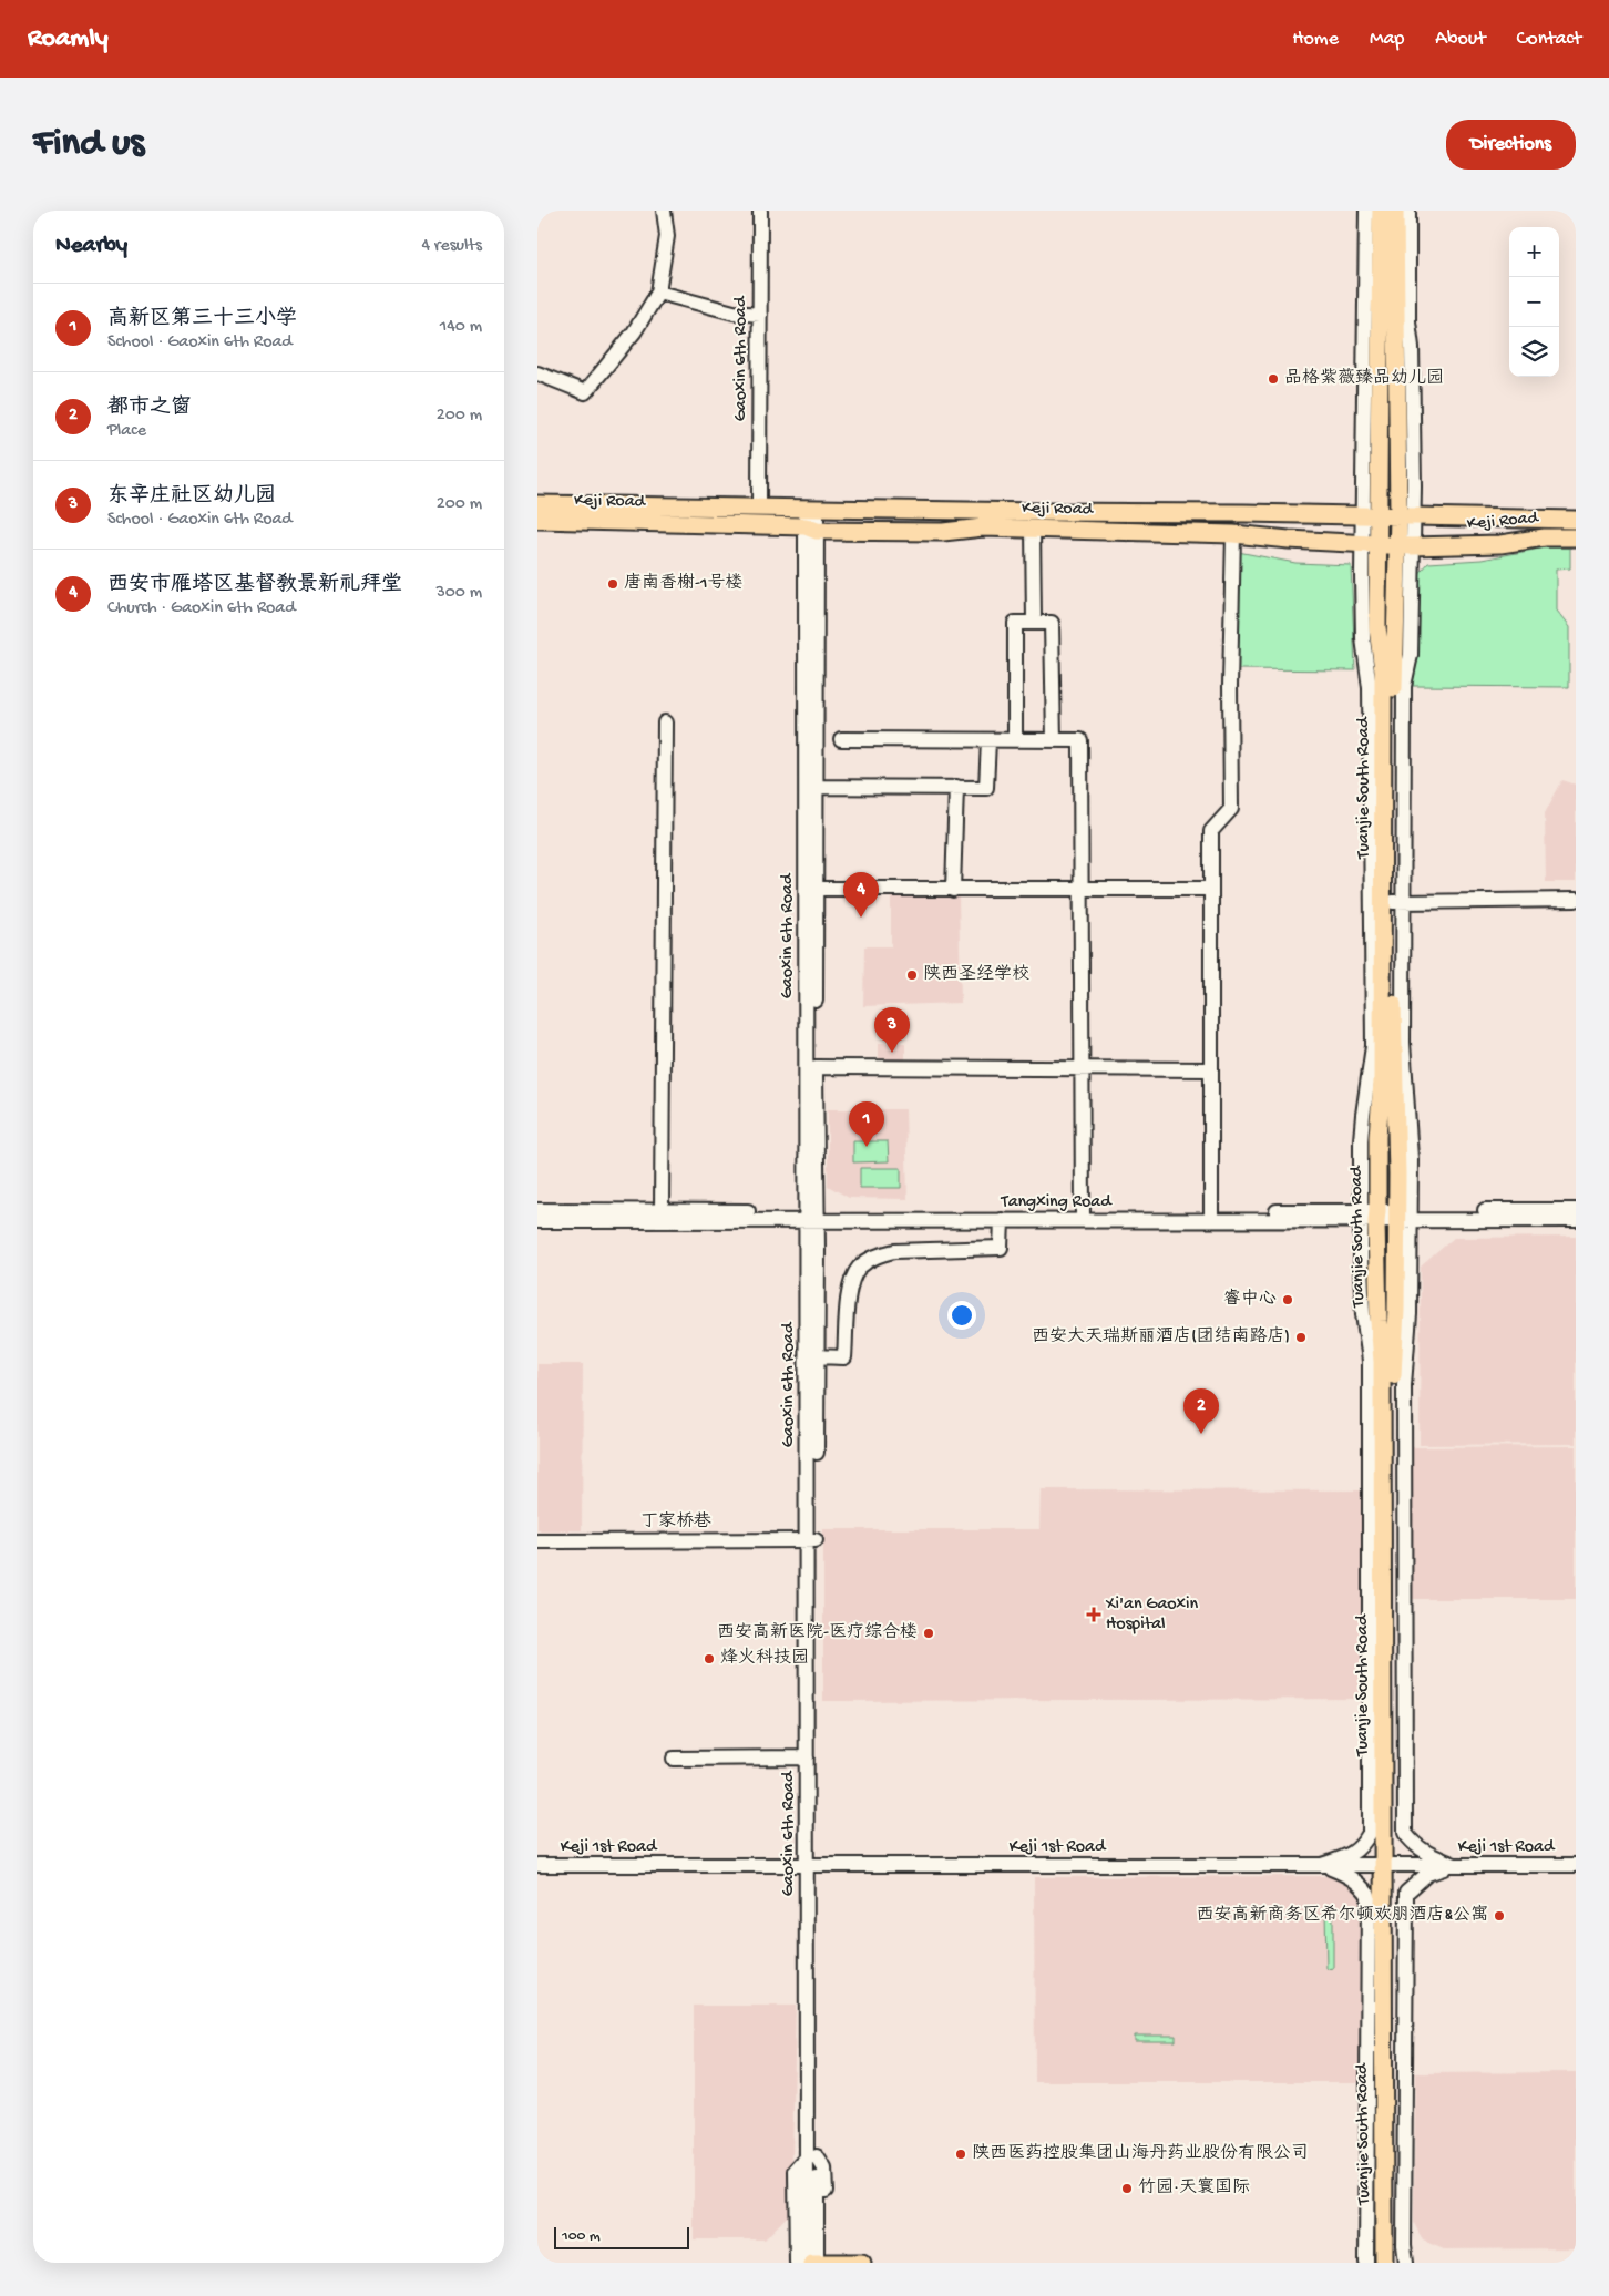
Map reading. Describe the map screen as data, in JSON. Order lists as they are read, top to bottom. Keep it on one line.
{"streets":{"main road":["Keji Road","Tuanjie South Road"],"street":["Gaoxin 6th Road","Tangxing Road","丁家桥巷","Keji 1st Road"]},"crossings":[["Gaoxin 6th Road","Keji Road"],["Gaoxin 6th Road","Tangxing Road"],["Gaoxin 6th Road","丁家桥巷"],["Gaoxin 6th Road","Keji 1st Road"],["Keji Road","Tuanjie South Road"],["Tuanjie South Road","Tangxing Road"],["Tuanjie South Road","Keji 1st Road"]],"places":{"other":["品格紫薇臻品幼儿园","唐南香榭-1号楼","陕西圣经学校","睿中心","西安大天瑞斯丽酒店(团结南路店)","西安高新医院-医疗综合楼","烽火科技园","西安高新商务区希尔顿欢朋酒店&公寓","陕西医药控股集团山海丹药业股份有限公司","竹园·天寰国际"],"health":["Xi'an Gaoxin Hospital"]},"scale_bar":"100 m","page":{"header":"Roamly","nav":["Home","Map","About","Contact"],"buttons":"Directions","title":"Find us","heading":["Nearby","4 results"],"map_buttons":["+","−"],"list":[{"mark":"1","name":"高新区第三十三小学","note":"School · Gaoxin 6th Road","value":"140 m"},{"mark":"2","name":"都市之窗","note":"Place","value":"200 m"},{"mark":"3","name":"东辛庄社区幼儿园","note":"School · Gaoxin 6th Road","value":"200 m"},{"mark":"4","name":"西安市雁塔区基督教景新礼拜堂","note":"Church · Gaoxin 6th Road","value":"300 m"}],"pins":["4","3","1","2"],"scale":"100 m"}}
